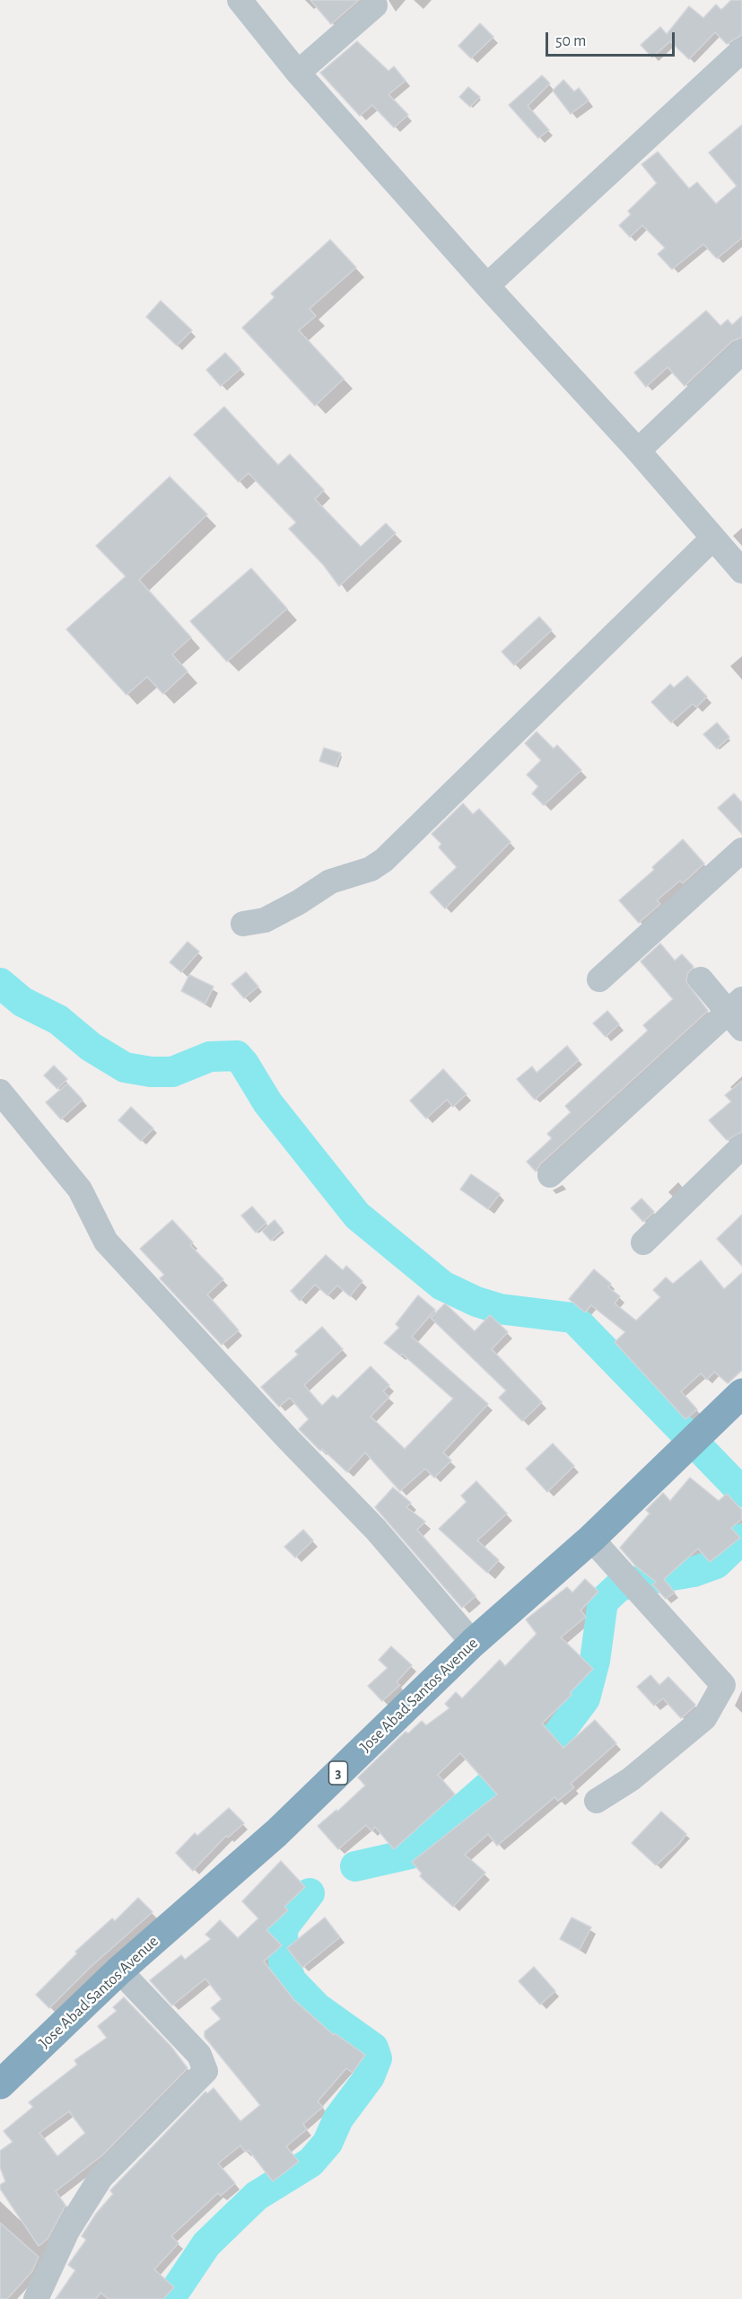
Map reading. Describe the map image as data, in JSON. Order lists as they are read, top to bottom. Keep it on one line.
{"streets":{"highway":["Jose Abad Santos Avenue","3"]},"scale_bar":"50 m"}
